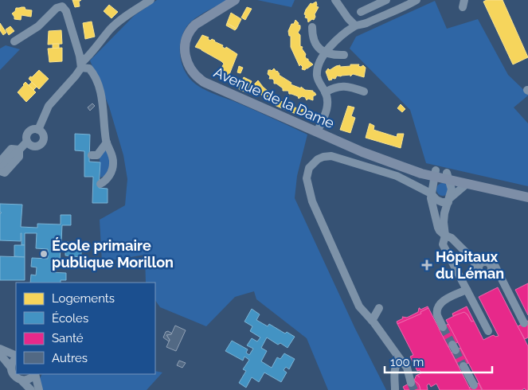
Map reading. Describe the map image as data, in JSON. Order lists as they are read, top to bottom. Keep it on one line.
{"streets":{"main road":["Avenue de la Dame"]},"places":{"other":["École primaire publique Morillon"],"health":["Hôpitaux du Léman"]},"legend":["Logements","Écoles","Santé","Autres"],"scale_bar":"100 m"}
